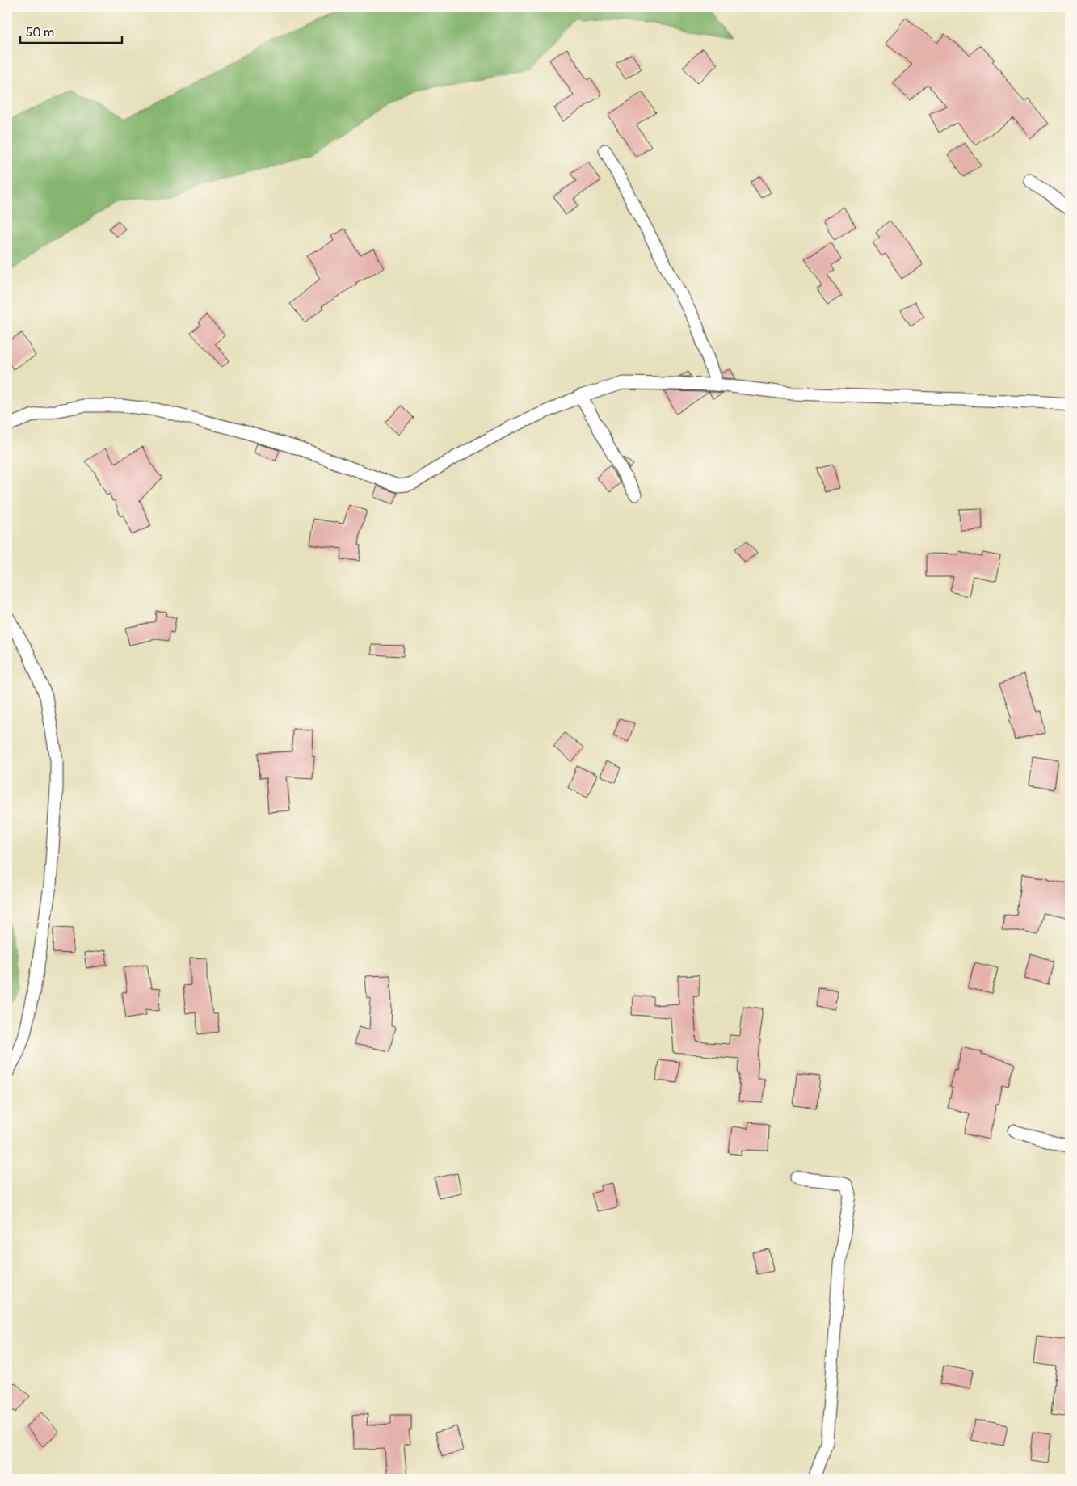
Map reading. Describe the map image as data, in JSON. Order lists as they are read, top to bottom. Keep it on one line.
{"scale_bar":"50 m"}
